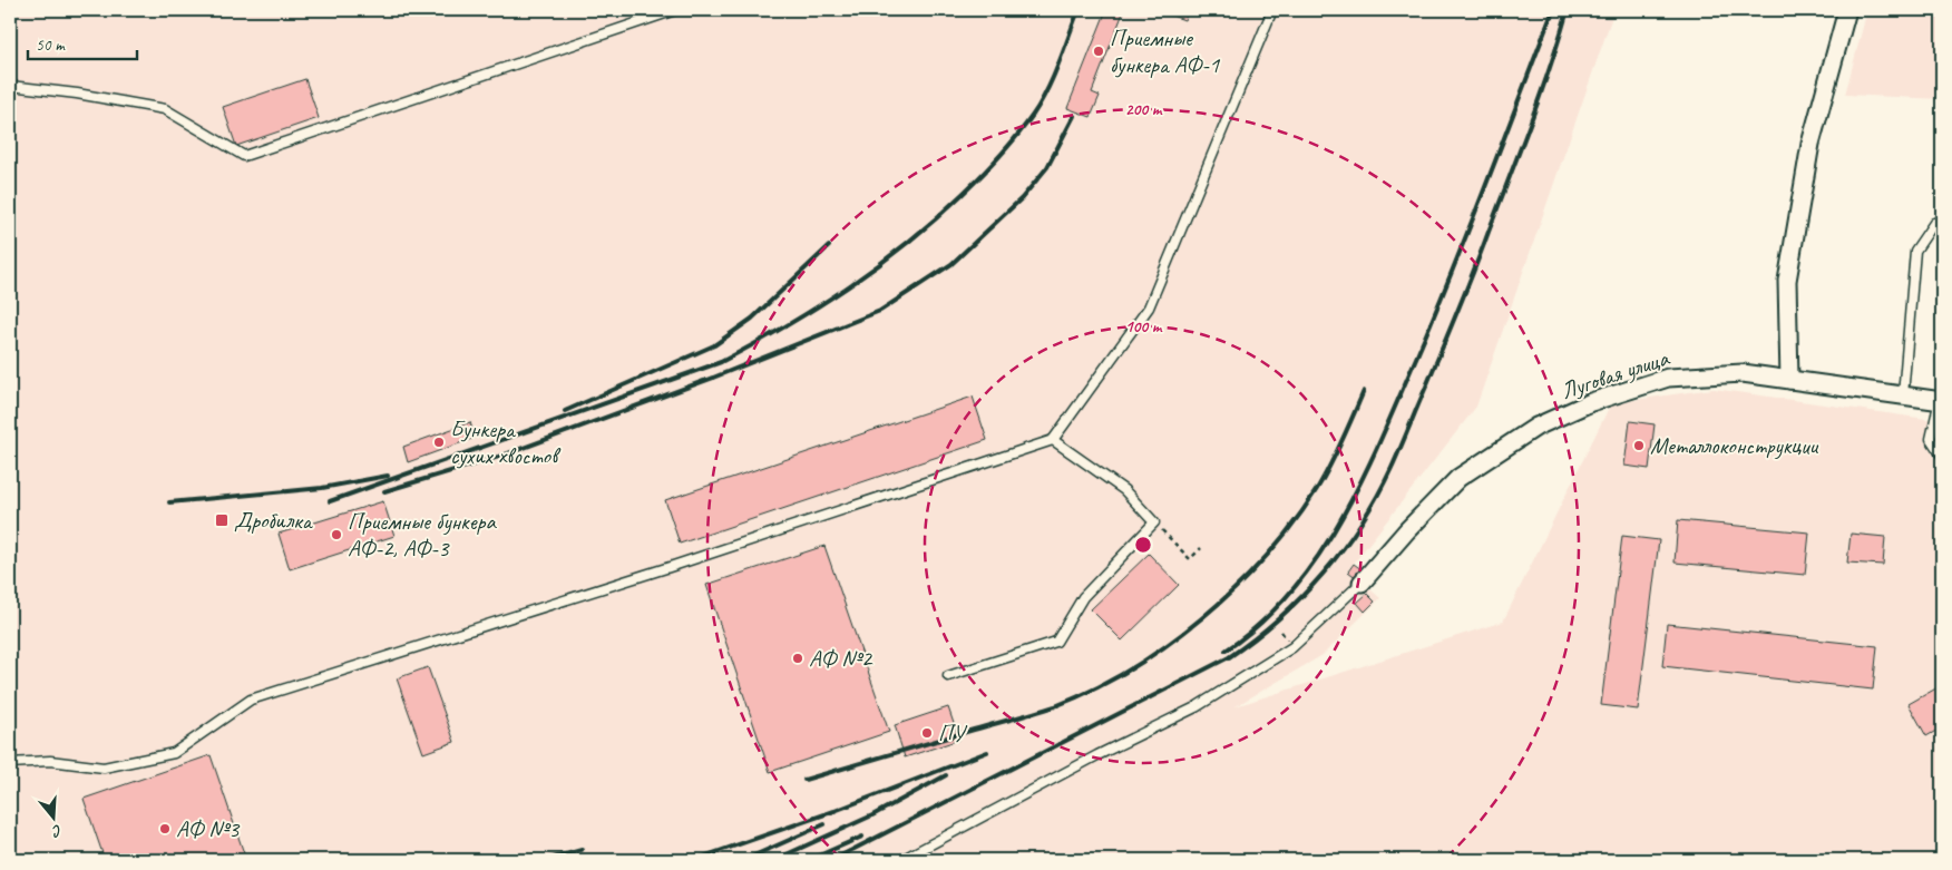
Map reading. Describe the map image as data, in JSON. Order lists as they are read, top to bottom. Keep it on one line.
{"streets":{"street":["Луговая улица"]},"places":{"other":["Приемные бункера АФ-1","Бункера сухих хвостов","Металлоконструкции","Приемные бункера АФ-2, АФ-3","АФ №2","ПУ","АФ №3"],"transit":["Дробилка"]},"scale_bar":"50 m","north":"bottom","rings":["200 m","100 m"]}
